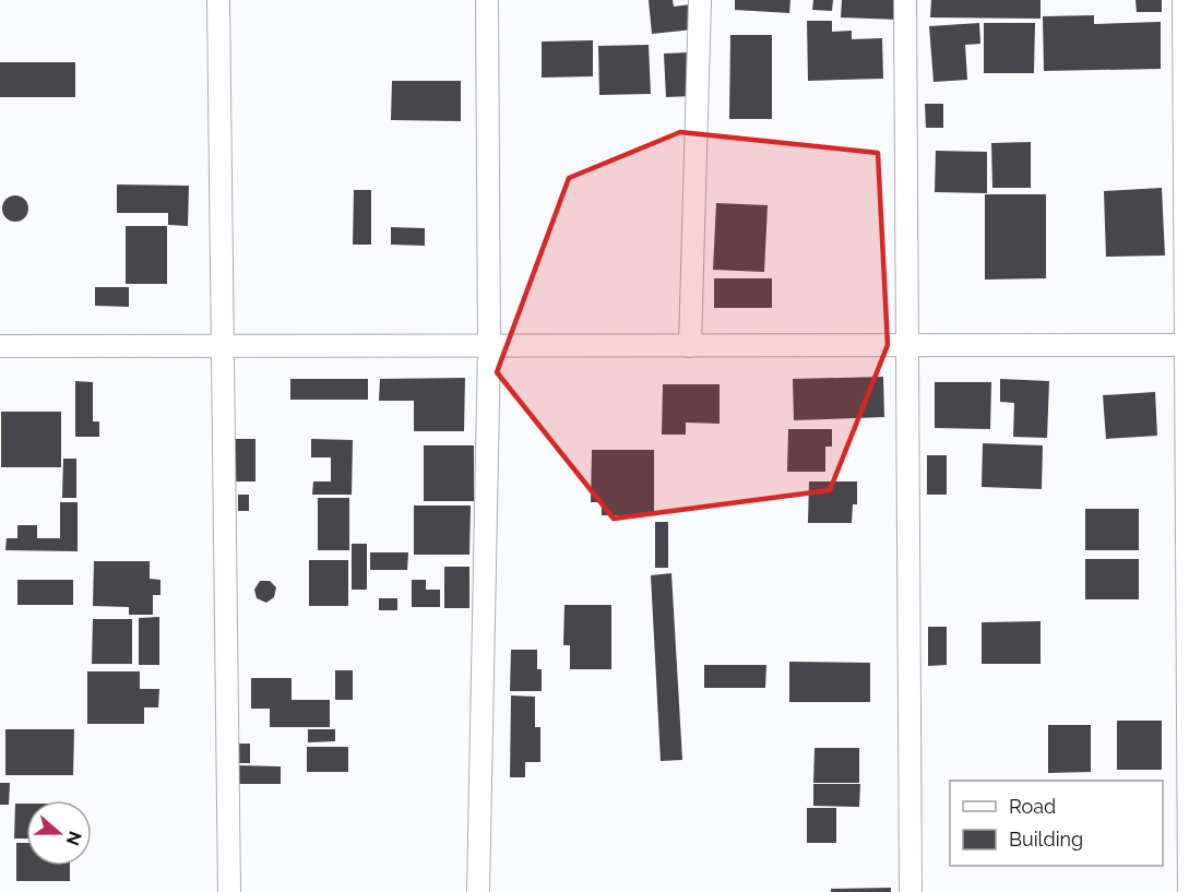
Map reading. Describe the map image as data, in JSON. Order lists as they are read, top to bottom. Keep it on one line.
{"legend":["Road","Building"],"north":"right"}
